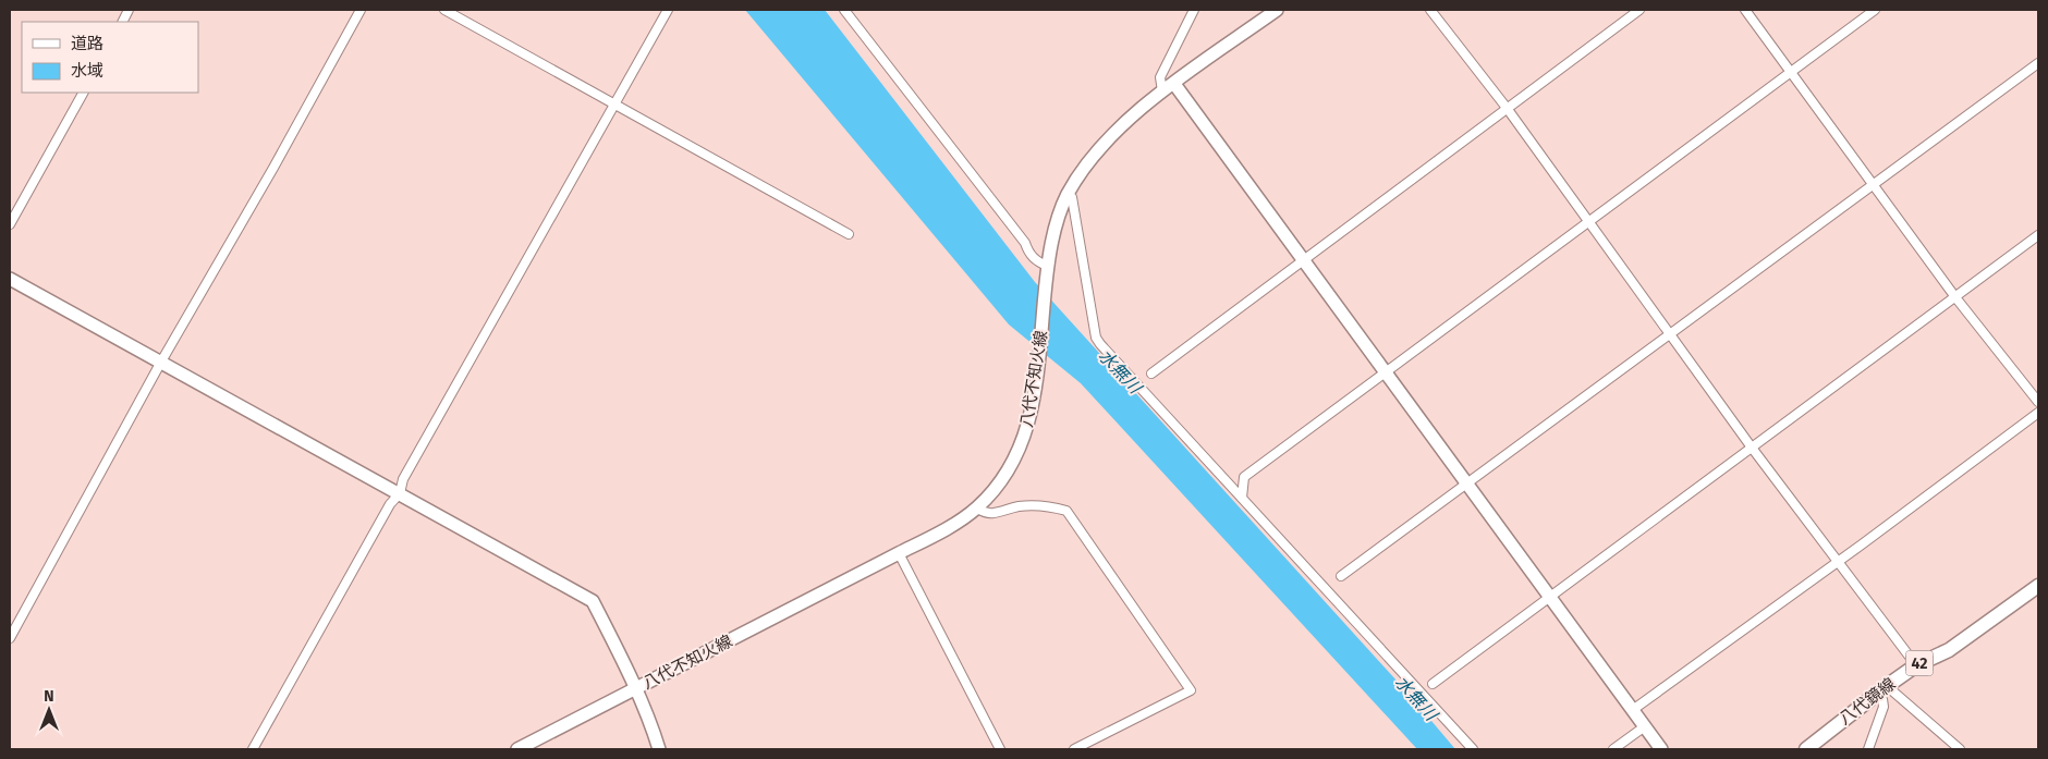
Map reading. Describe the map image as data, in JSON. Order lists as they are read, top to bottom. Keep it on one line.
{"streets":{"main road":["八代不知火線","42","八代鏡線"]},"water":["水無川"],"legend":["道路","水域"],"north":"top"}
